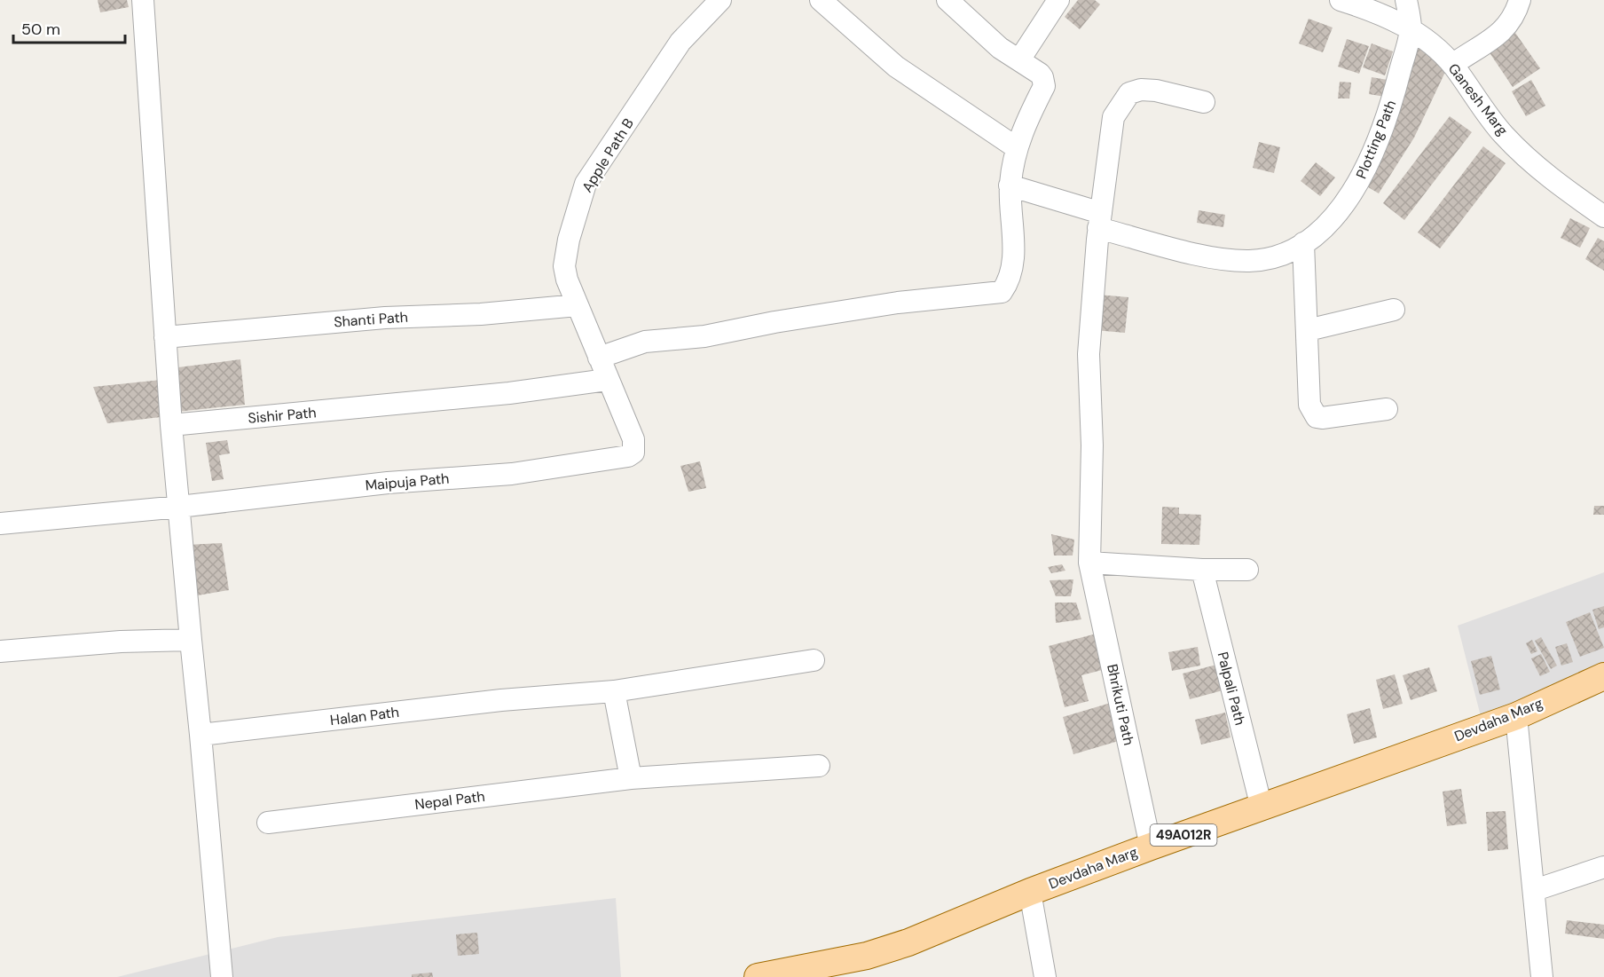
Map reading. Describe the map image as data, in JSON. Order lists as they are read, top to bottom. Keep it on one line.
{"streets":{"main road":["Devdaha Marg","49A012R"],"street":["Ganesh Marg","Plotting Path","Apple Path B","Shanti Path","Sishir Path","Maipuja Path","Palpali Path","Bhrikuti Path","Halan Path","Nepal Path"]},"crossings":[["Ganesh Marg","Plotting Path"],["Plotting Path","Bhrikuti Path"],["Apple Path B","Shanti Path"],["Apple Path B","Sishir Path"],["Apple Path B","Maipuja Path"],["Palpali Path","Devdaha Marg"],["Bhrikuti Path","Devdaha Marg"]],"scale_bar":"50 m"}
